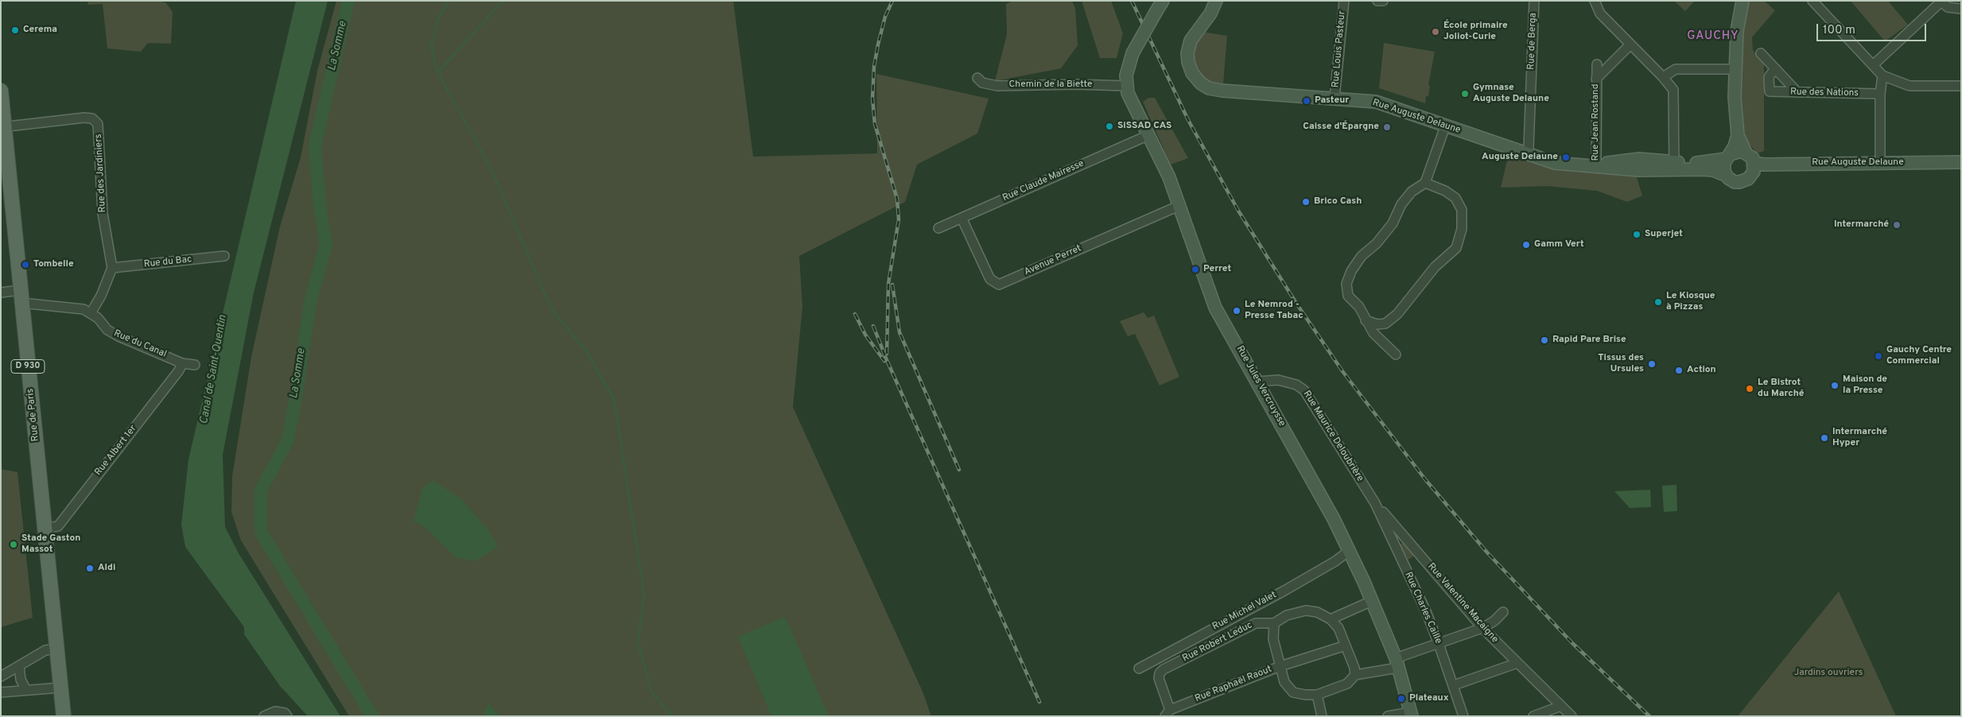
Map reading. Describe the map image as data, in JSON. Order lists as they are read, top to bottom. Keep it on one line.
{"streets":{"main road":["D 930","Rue de Paris"],"street":["Rue de Berga","Rue Louis Pasteur","Chemin de la Biette","Rue des Nations","Rue Auguste Delaune","Rue Jean Rostand","Rue des Jardiniers","Rue Claude Mairesse","Avenue Perret","Rue du Bac","Rue du Canal","Rue Jules Vercruysse","Rue Maurice Deloubrière","Rue Albert 1er","Rue Valentine Macaigne","Rue Charles Caille","Rue Michel Valet","Rue Robert Leduc","Rue Raphaël Raout"]},"crossings":[["Rue de Berga","Rue Auguste Delaune"],["Rue Louis Pasteur","Rue Auguste Delaune"],["Chemin de la Biette","Rue Jules Vercruysse"],["Rue Auguste Delaune","Rue Jean Rostand"],["Rue des Jardiniers","Rue du Bac"],["Rue des Jardiniers","Rue de Paris"],["Rue Claude Mairesse","Avenue Perret"],["Rue Claude Mairesse","Rue Jules Vercruysse"],["Avenue Perret","Rue Jules Vercruysse"],["Rue du Canal","Rue de Paris"],["Rue du Canal","Rue Albert 1er"],["Rue Jules Vercruysse","Rue Maurice Deloubrière"],["Rue Jules Vercruysse","Rue Michel Valet"],["Rue Jules Vercruysse","Rue Raphaël Raout"],["Rue de Paris","Rue Albert 1er"],["Rue Maurice Deloubrière","Rue Valentine Macaigne"],["Rue Maurice Deloubrière","Rue Charles Caille"],["Rue Valentine Macaigne","Rue Charles Caille"],["Rue Valentine Macaigne","Rue Raphaël Raout"],["Rue Charles Caille","Rue Raphaël Raout"],["Rue Robert Leduc","Rue Raphaël Raout"]],"districts":["GAUCHY"],"water":["La Somme","Canal de Saint-Quentin"],"parks":["Jardins ouvriers"],"places":["Cerema","École primaire Joliot-Curie","Gymnase Auguste Delaune","Pasteur","SiSSAD CAS","Caisse d'Épargne","Auguste Delaune","Brico Cash","Intermarché","Superjet","Gamm Vert","Tombelle","Perret","Le Kiosque à Pizzas","Le Nemrod - Presse Tabac","Rapid Pare Brise","Gauchy Centre Commercial","Tissus des Ursules","Action","Maison de la Presse","Le Bistrot du Marché","Intermarché Hyper","Stade Gaston Massot","Aldi","Plateaux"],"scale_bar":"100 m"}
